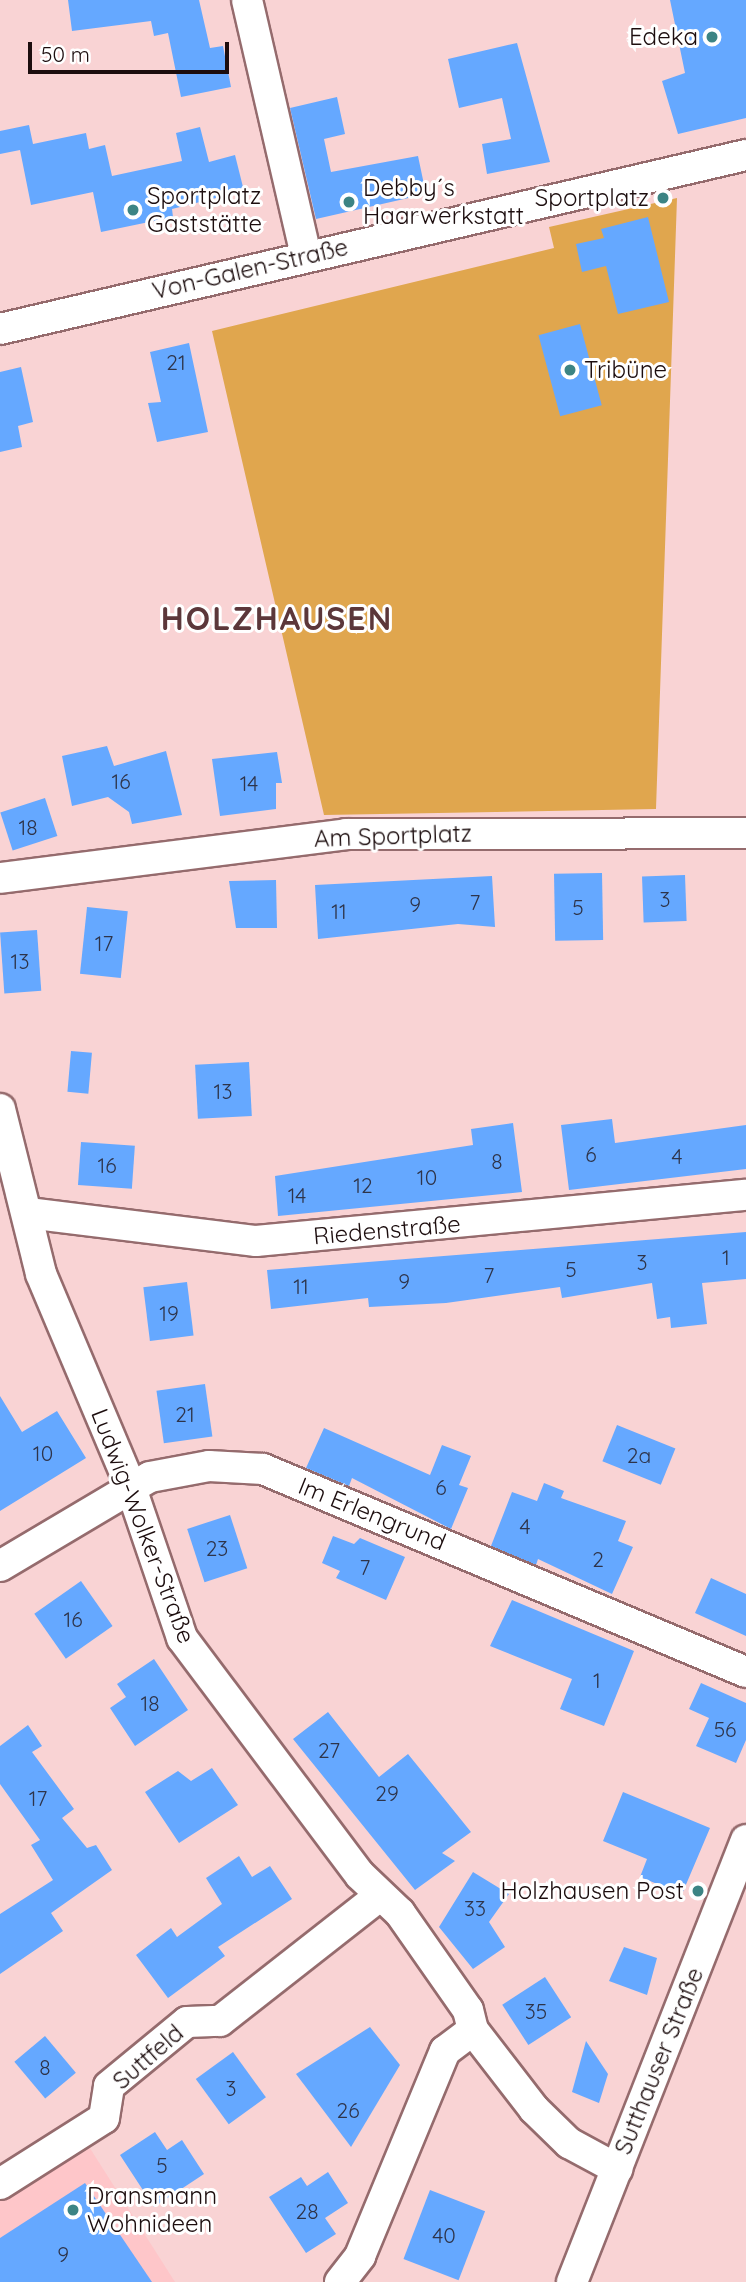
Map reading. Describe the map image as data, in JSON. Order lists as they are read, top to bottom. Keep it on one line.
{"streets":{"street":["Von-Galen-Straße","Am Sportplatz","Riedenstraße","Im Erlengrund","Ludwig-Wolker-Straße","Suttfeld","Sutthauser Straße"]},"crossings":[["Riedenstraße","Ludwig-Wolker-Straße"],["Im Erlengrund","Ludwig-Wolker-Straße"],["Ludwig-Wolker-Straße","Suttfeld"],["Ludwig-Wolker-Straße","Sutthauser Straße"]],"districts":["HOLZHAUSEN"],"places":["Edeka","Sportplatz","Debby´s Haarwerkstatt","Sportplatz Gaststätte","Tribüne","Holzhausen Post","Dransmann Wohnideen"],"house_numbers":["21","16","14","18","3","7","9","5","11","17","13","13","6","4","8","16","10","12","14","1","3","5","7","9","11","19","21","10","2a","6","4","23","2","7","16","1","18","56","27","29","17","33","35","8","3","26","5","28","40","9"],"scale_bar":"50 m"}
